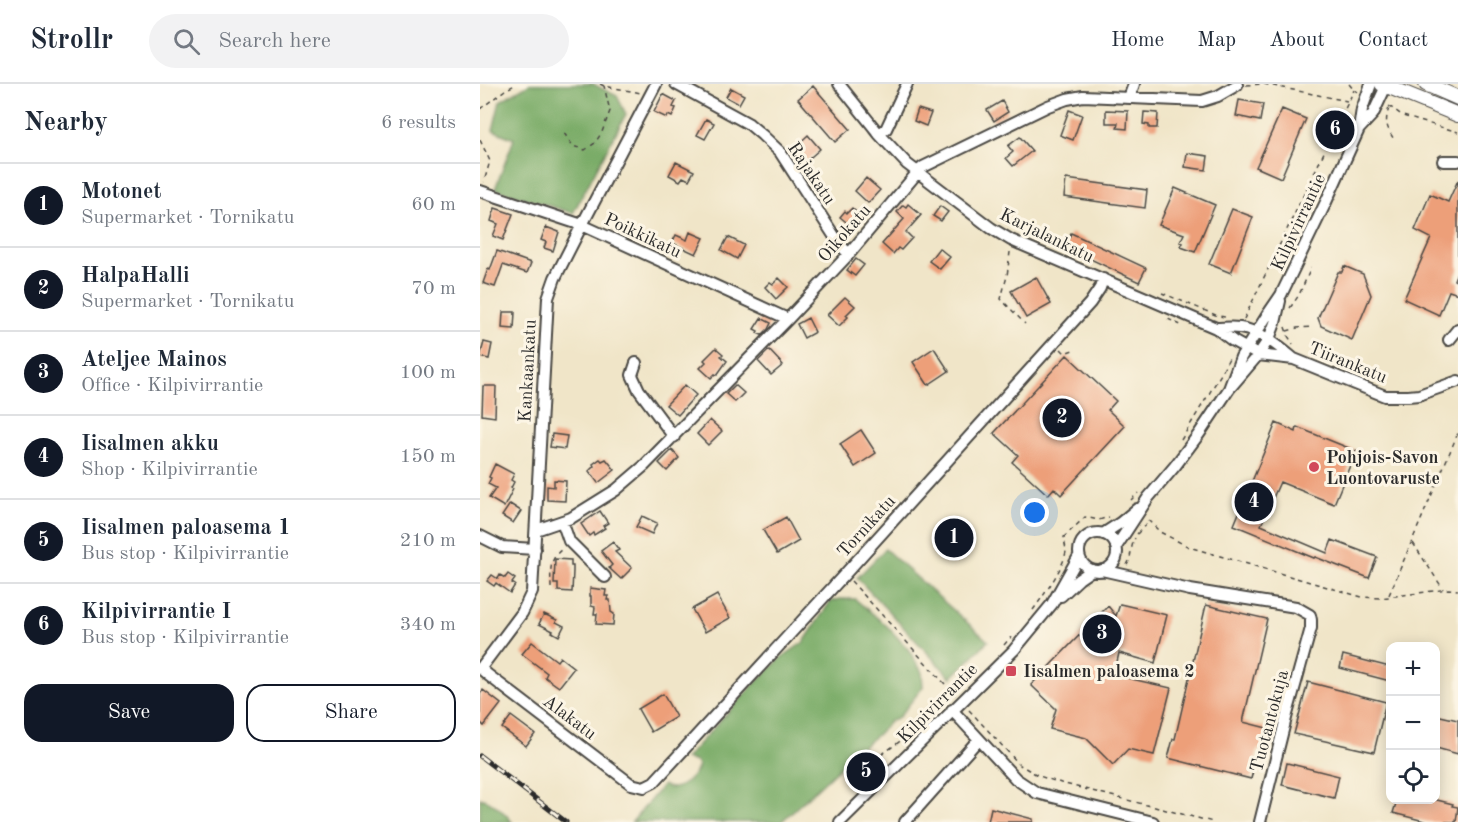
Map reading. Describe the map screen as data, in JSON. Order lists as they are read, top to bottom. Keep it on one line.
{"streets":{"street":["Rajakatu","Kilpivirrantie","Oikokatu","Poikkikatu","Karjalankatu","Tiirankatu","Kankaankatu","Tornikatu","Alakatu","Tuotantokuja"]},"crossings":[["Rajakatu","Oikokatu"],["Kilpivirrantie","Karjalankatu"],["Kilpivirrantie","Tiirankatu"],["Oikokatu","Poikkikatu"],["Oikokatu","Karjalankatu"],["Oikokatu","Kankaankatu"],["Poikkikatu","Kankaankatu"],["Karjalankatu","Tiirankatu"],["Karjalankatu","Tornikatu"],["Kankaankatu","Alakatu"],["Tornikatu","Alakatu"]],"places":{"other":["Pohjois-Savon Luontovaruste"],"transit":["Iisalmen paloasema 2"]},"page":{"header":"Strollr","search":"Search here","nav":["Home","Map","About","Contact"],"heading":["Nearby","6 results"],"pins":["6","2","4","1","3","5"],"list":[{"mark":"1","name":"Motonet","note":"Supermarket · Tornikatu","value":"60 m"},{"mark":"2","name":"HalpaHalli","note":"Supermarket · Tornikatu","value":"70 m"},{"mark":"3","name":"Ateljee Mainos","note":"Office · Kilpivirrantie","value":"100 m"},{"mark":"4","name":"Iisalmen akku","note":"Shop · Kilpivirrantie","value":"150 m"},{"mark":"5","name":"Iisalmen paloasema 1","note":"Bus stop · Kilpivirrantie","value":"210 m"},{"mark":"6","name":"Kilpivirrantie I","note":"Bus stop · Kilpivirrantie","value":"340 m"}],"map_buttons":["+","−"],"buttons":["Save","Share"]}}
